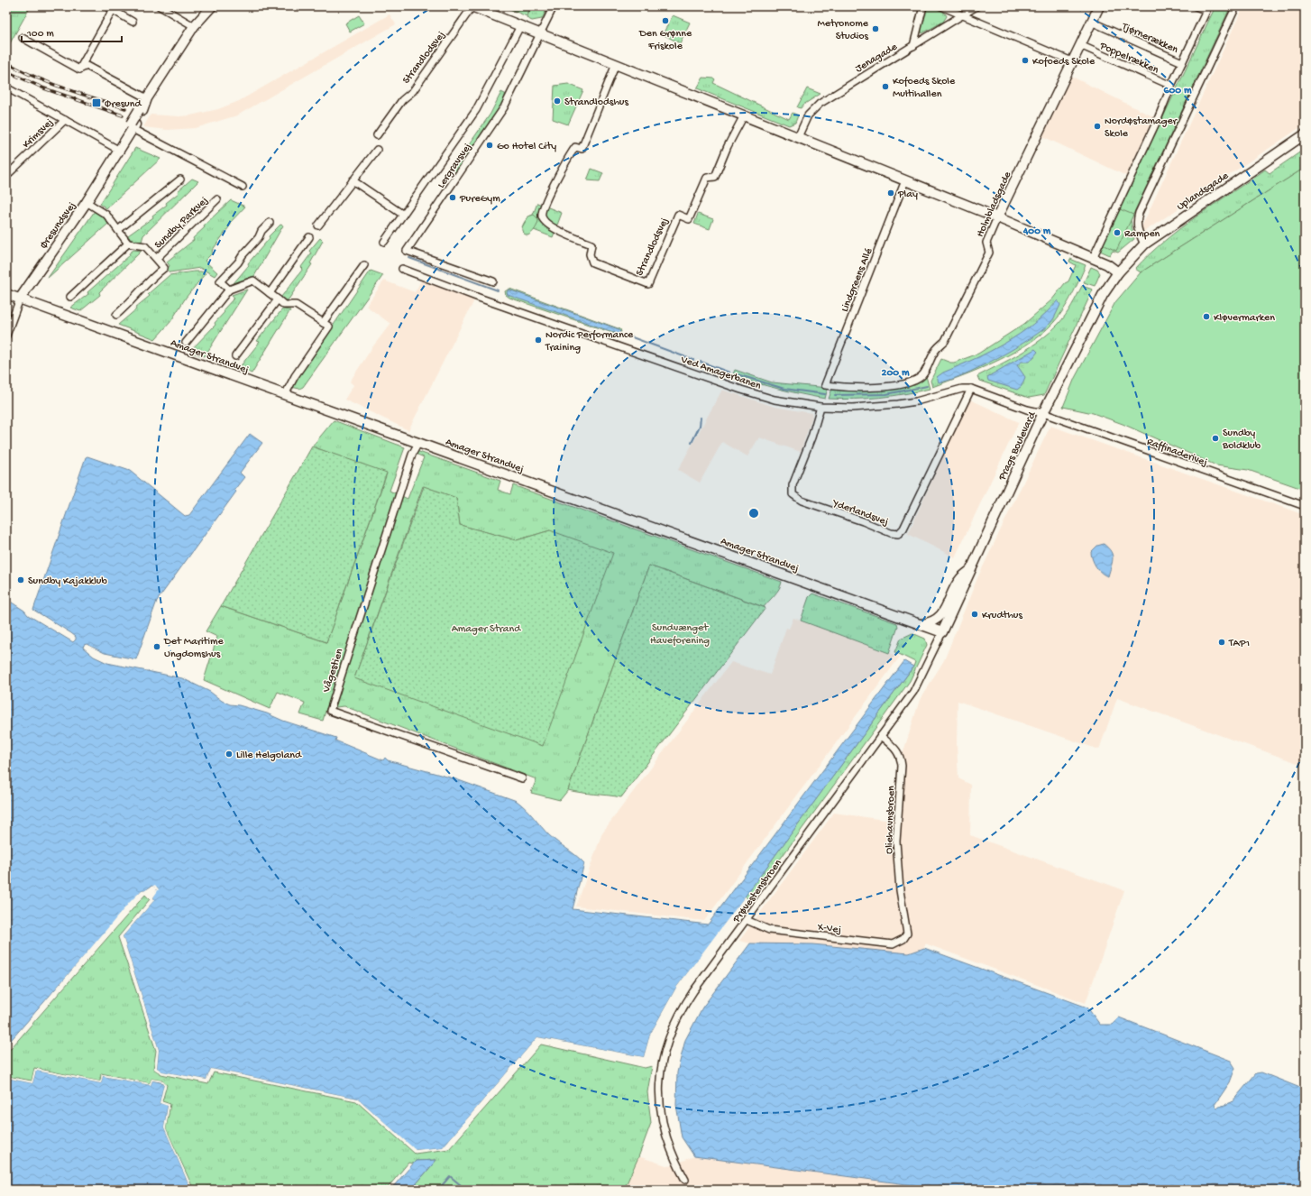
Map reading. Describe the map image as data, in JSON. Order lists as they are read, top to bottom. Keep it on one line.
{"streets":{"street":["Tjørnerækken","Strandlodsvej","Jenagade","Poppelrækken","Krimsvej","Lergravsvej","Uplandsgade","Holmbladsgade","Sundby Parkvej","Øresundsvej","Lindgreens Allé","Amager Strandvej","Ved Amagerbanen","Prags Boulevard","Raffinaderivej","Yderlandsvej","Vågestien","Oliehavnsbroen","Prøvestensbroen","X-Vej"]},"crossings":[["Tjørnerækken","Holmbladsgade"],["Strandlodsvej","Jenagade"],["Strandlodsvej","Lergravsvej"],["Strandlodsvej","Uplandsgade"],["Strandlodsvej","Holmbladsgade"],["Strandlodsvej","Lindgreens Allé"],["Strandlodsvej","Prags Boulevard"],["Poppelrækken","Holmbladsgade"],["Krimsvej","Øresundsvej"],["Uplandsgade","Prags Boulevard"],["Holmbladsgade","Lindgreens Allé"],["Øresundsvej","Amager Strandvej"],["Amager Strandvej","Prags Boulevard"],["Amager Strandvej","Vågestien"],["Amager Strandvej","Prøvestensbroen"],["Ved Amagerbanen","Prags Boulevard"],["Ved Amagerbanen","Raffinaderivej"],["Ved Amagerbanen","Yderlandsvej"],["Prags Boulevard","Raffinaderivej"],["Prags Boulevard","Prøvestensbroen"],["Oliehavnsbroen","Prøvestensbroen"],["Oliehavnsbroen","X-Vej"],["Prøvestensbroen","X-Vej"]],"parks":["Sundvænget Haveforening","Amager Strand"],"places":{"other":["Den Grønne Friskole","Metronome Studios","Kofoeds Skole","Kofoeds Skole Multihallen","Strandlodshus","Nordøstamager Skole","Go Hotel City","Play","PureGym","Rampen","Kløvermarken","Nordic Performance Training","Sundby Boldklub","Sundby Kajakklub","Krudthus","TAP1","Det Maritime Ungdomshus","Lille Helgoland"],"transit":["Øresund"]},"scale_bar":"100 m","rings":["600 m","400 m","200 m"]}
